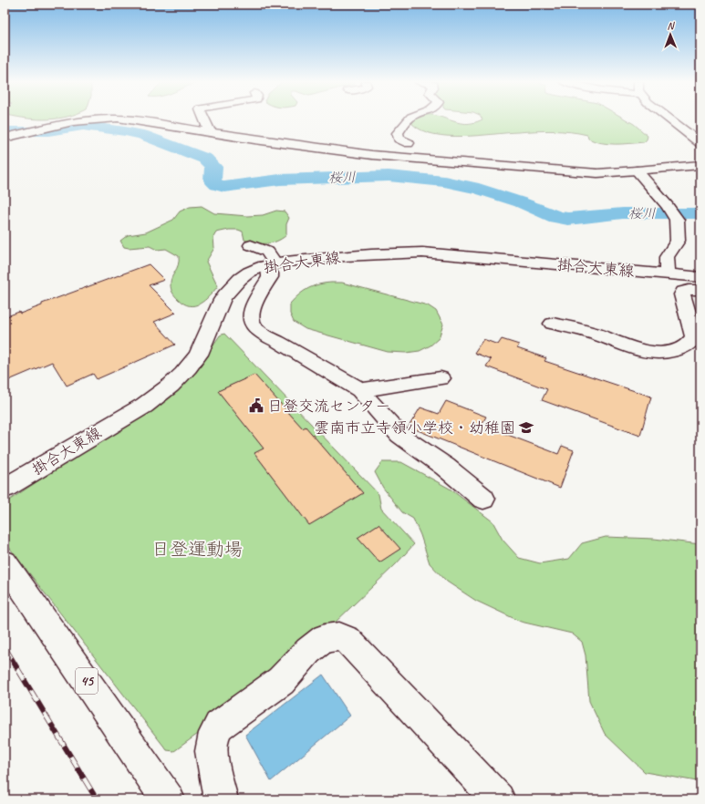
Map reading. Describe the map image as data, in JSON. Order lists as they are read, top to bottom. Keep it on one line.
{"streets":{"street":["掛合大東線","45"]},"water":["桜川"],"parks":["日登運動場"],"places":{"public building":["日登交流センター"],"school or university":["雲南市立寺領小学校・幼稚園"]},"north":"top"}
